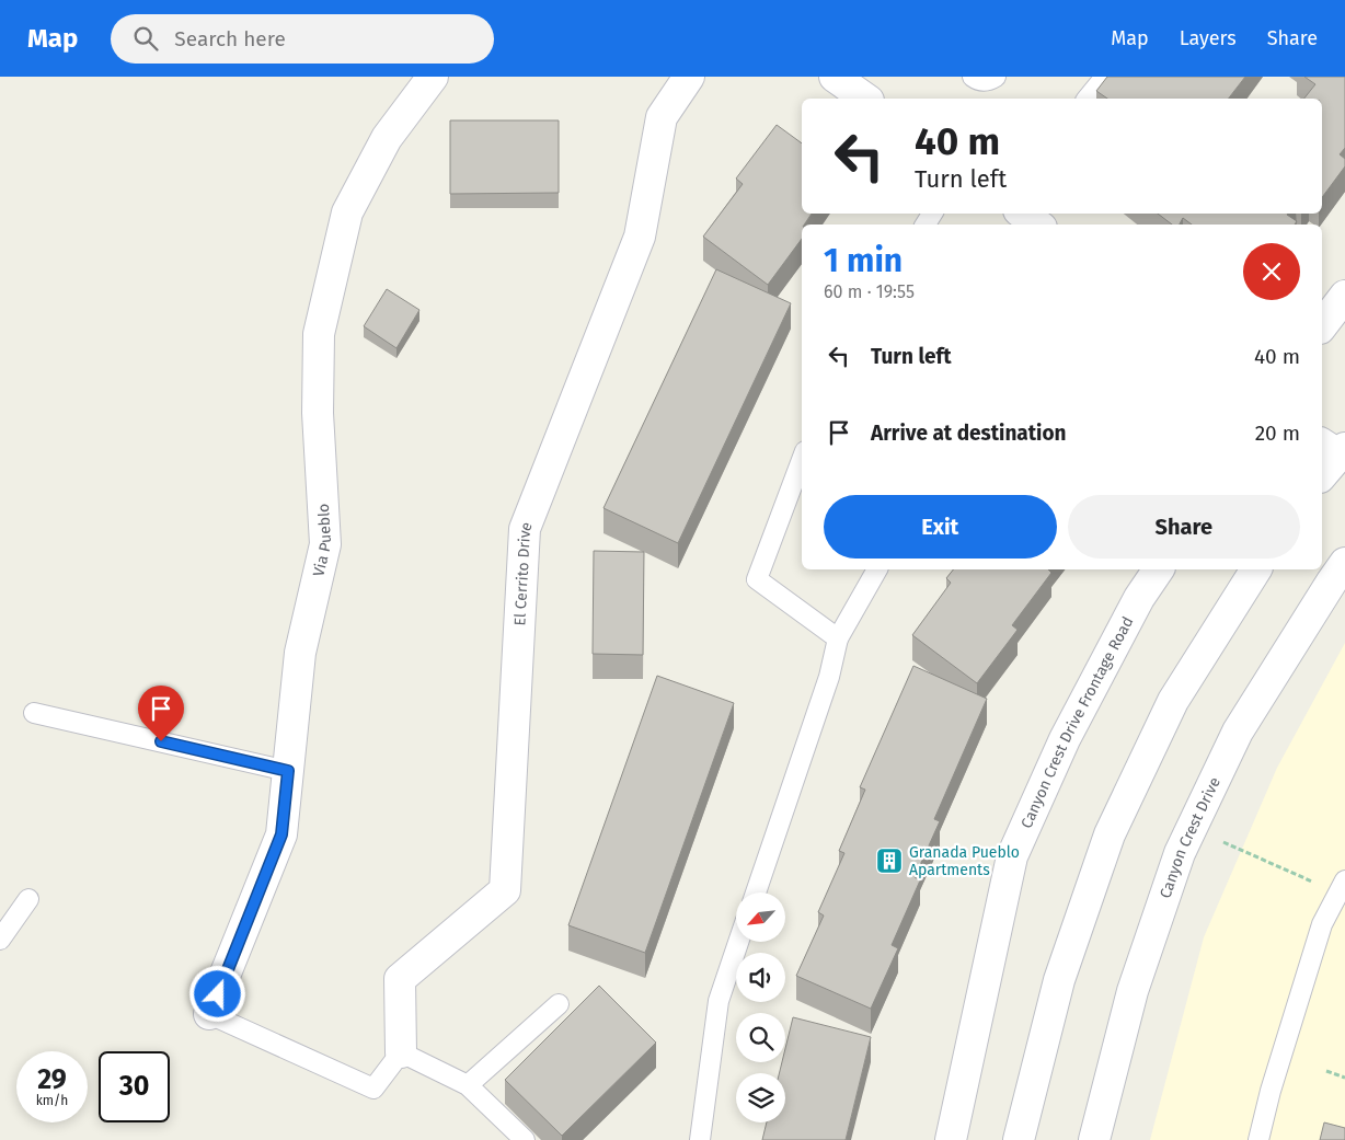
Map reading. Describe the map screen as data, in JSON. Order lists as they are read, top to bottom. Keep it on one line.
{"streets":{"street":["Via Pueblo","El Cerrito Drive","Canyon Crest Drive Frontage Road","Canyon Crest Drive"]},"places":{"building":["Granada Pueblo Apartments"]},"north":"bottom left","page":{"header":"Map","search":"Search here","nav":["Map","Layers","Share"],"turn":["40 m","Turn left"],"heading":["1 min","60 m · 19:55"],"list":[{"name":"Turn left","value":"40 m"},{"name":"Arrive at destination","value":"20 m"}],"buttons":["Exit","Share"],"speed":"29 km/h","limit":"30"}}
